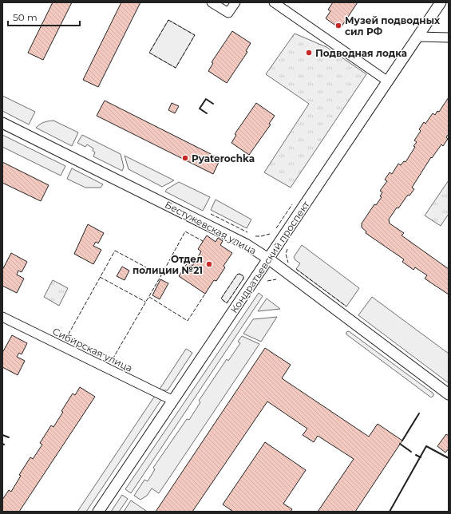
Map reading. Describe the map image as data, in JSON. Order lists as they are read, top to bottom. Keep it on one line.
{"streets":{"street":["Бестужевская улица","Кондратьевский проспект","Сибирская улица"]},"crossings":[["Бестужевская улица","Кондратьевский проспект"],["Кондратьевский проспект","Сибирская улица"]],"places":["Музей подводных сил РФ","Подводная лодка","Pyaterochka","Отдел полиции №21"],"scale_bar":"50 m"}
